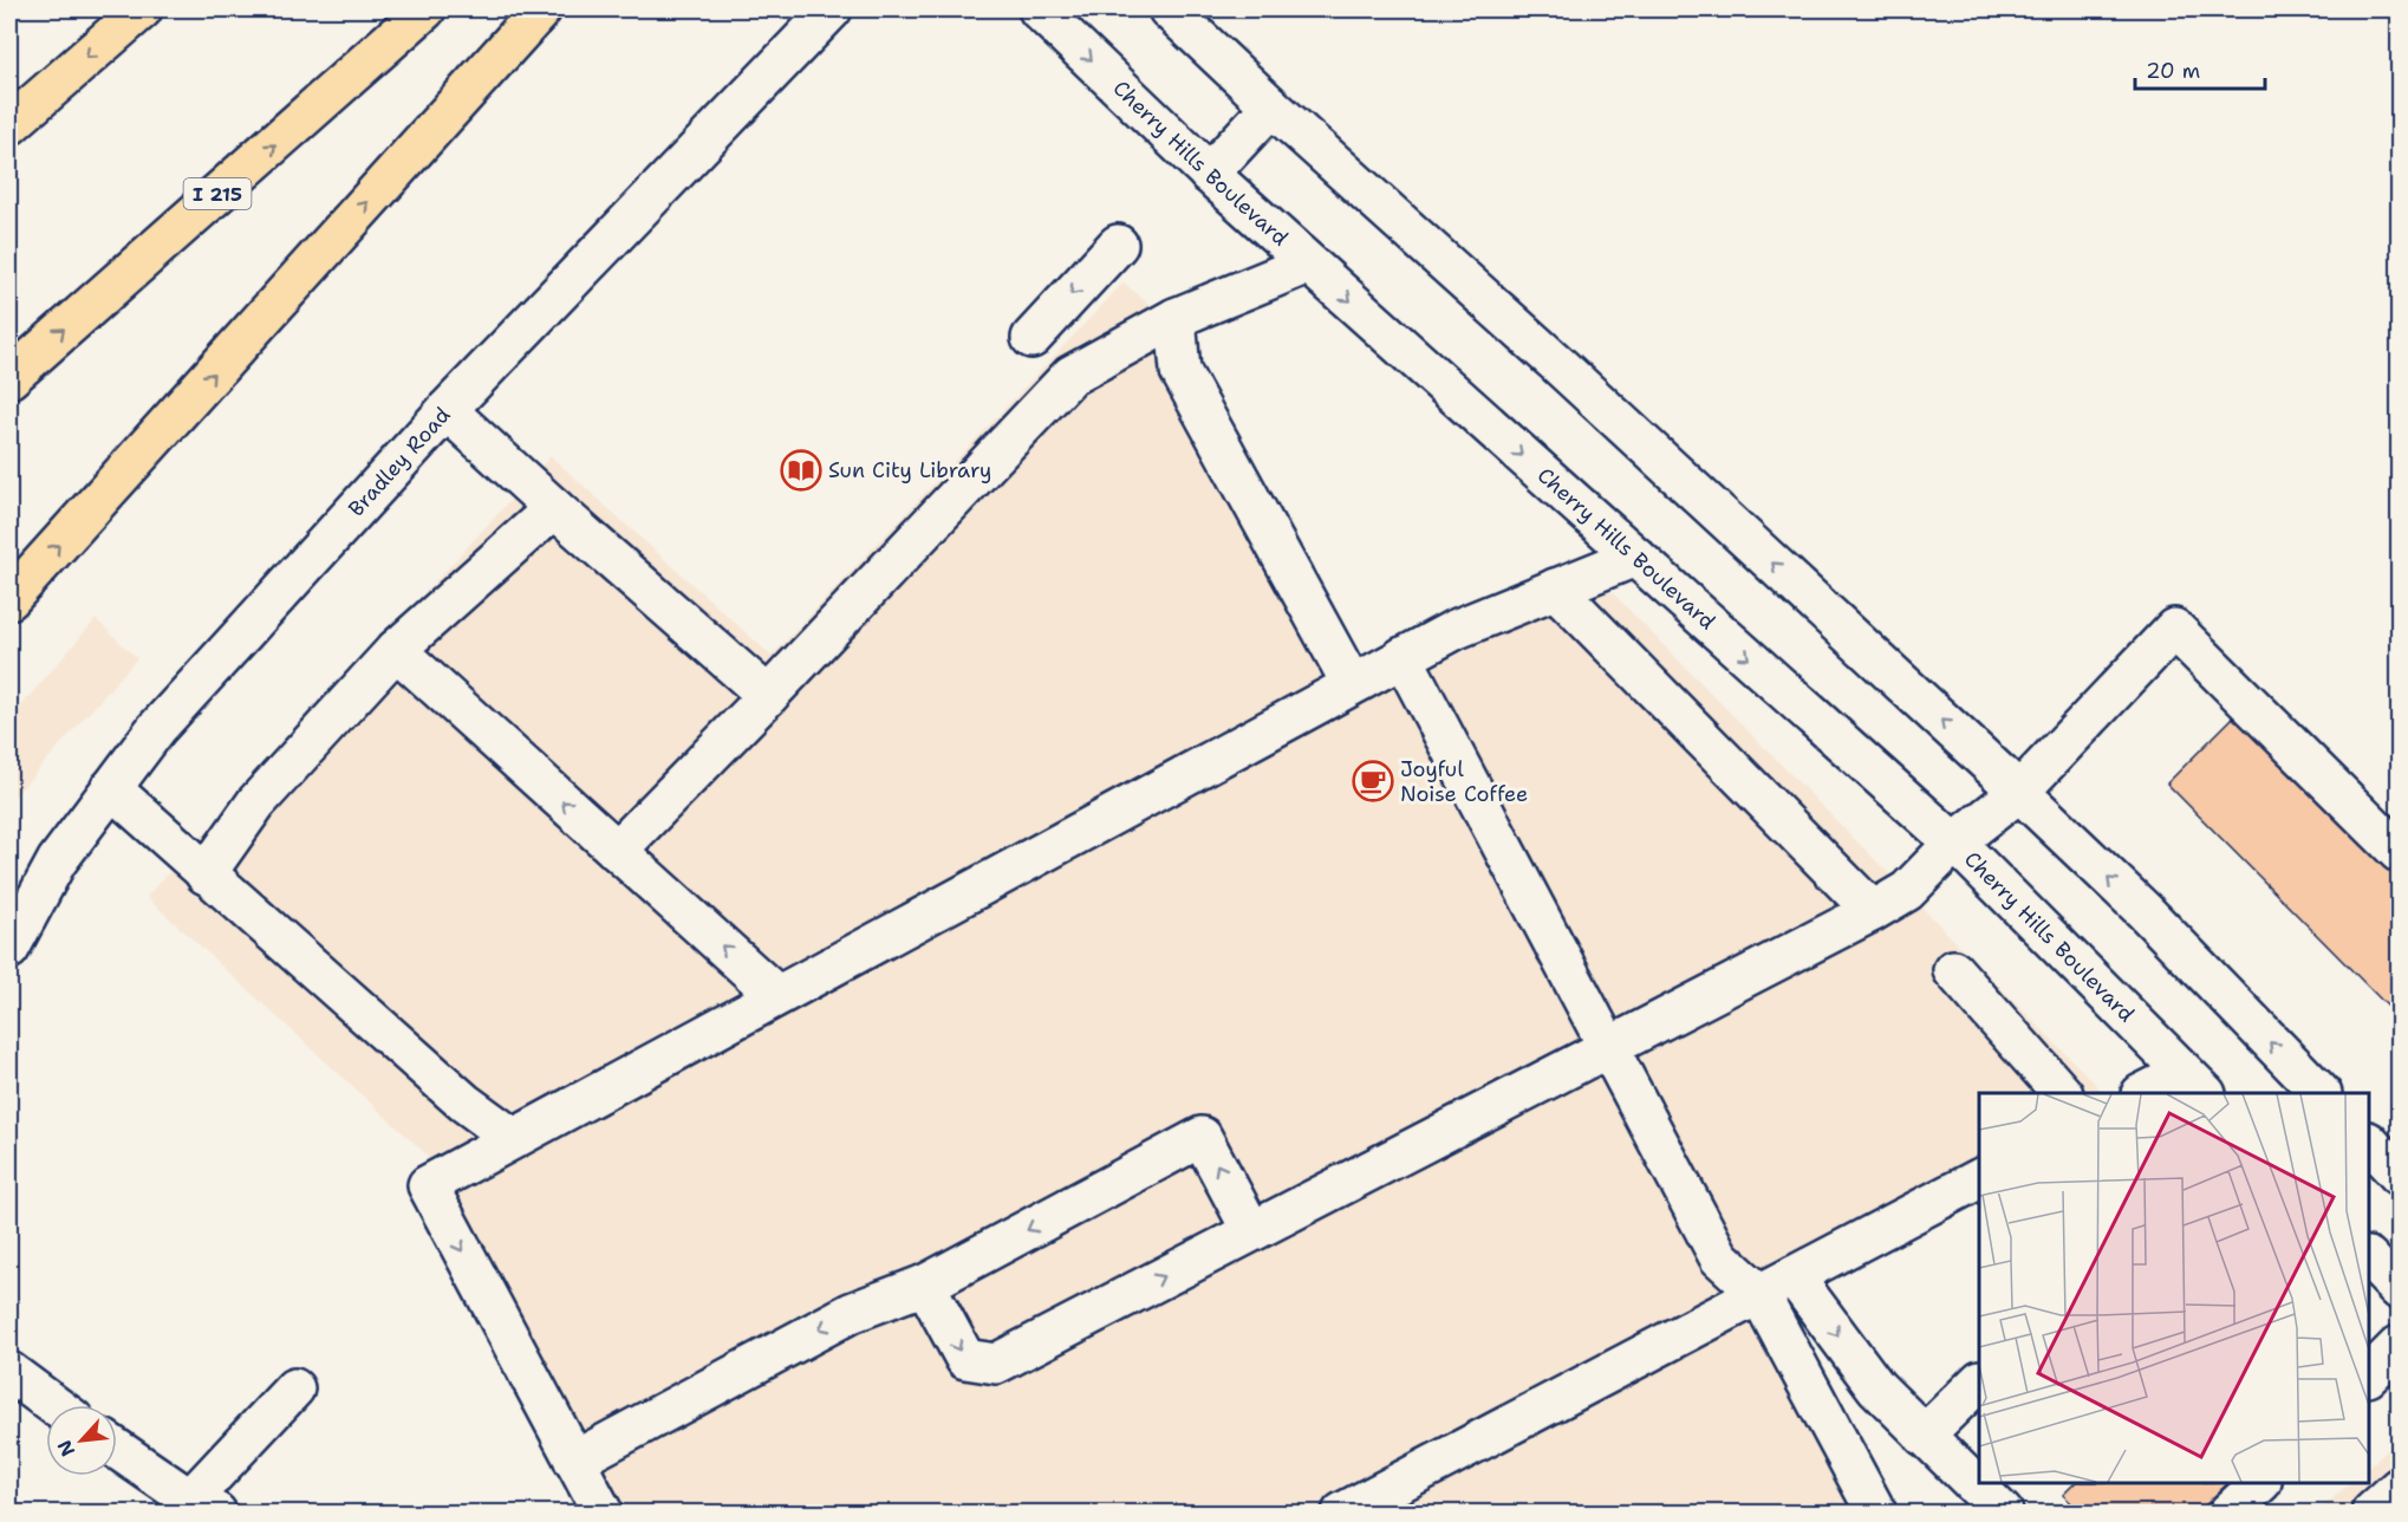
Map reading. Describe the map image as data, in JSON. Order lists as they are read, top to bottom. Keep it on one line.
{"streets":{"highway":["I 215"],"street":["Cherry Hills Boulevard","Bradley Road"]},"places":{"library":["Sun City Library"],"cafe":["Joyful Noise Coffee"]},"scale_bar":"20 m","north":"bottom left"}
